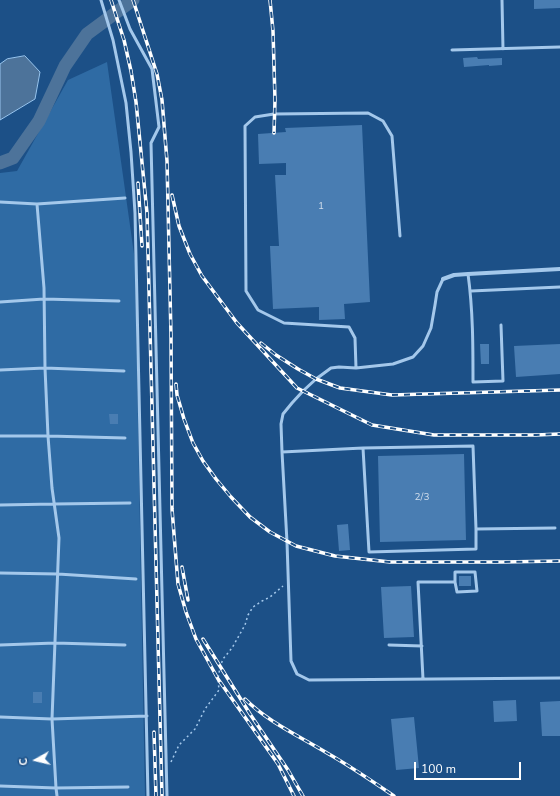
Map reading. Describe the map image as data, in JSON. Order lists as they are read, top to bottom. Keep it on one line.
{"house_numbers":["1","2/3"],"scale_bar":"100 m","north":"left"}
